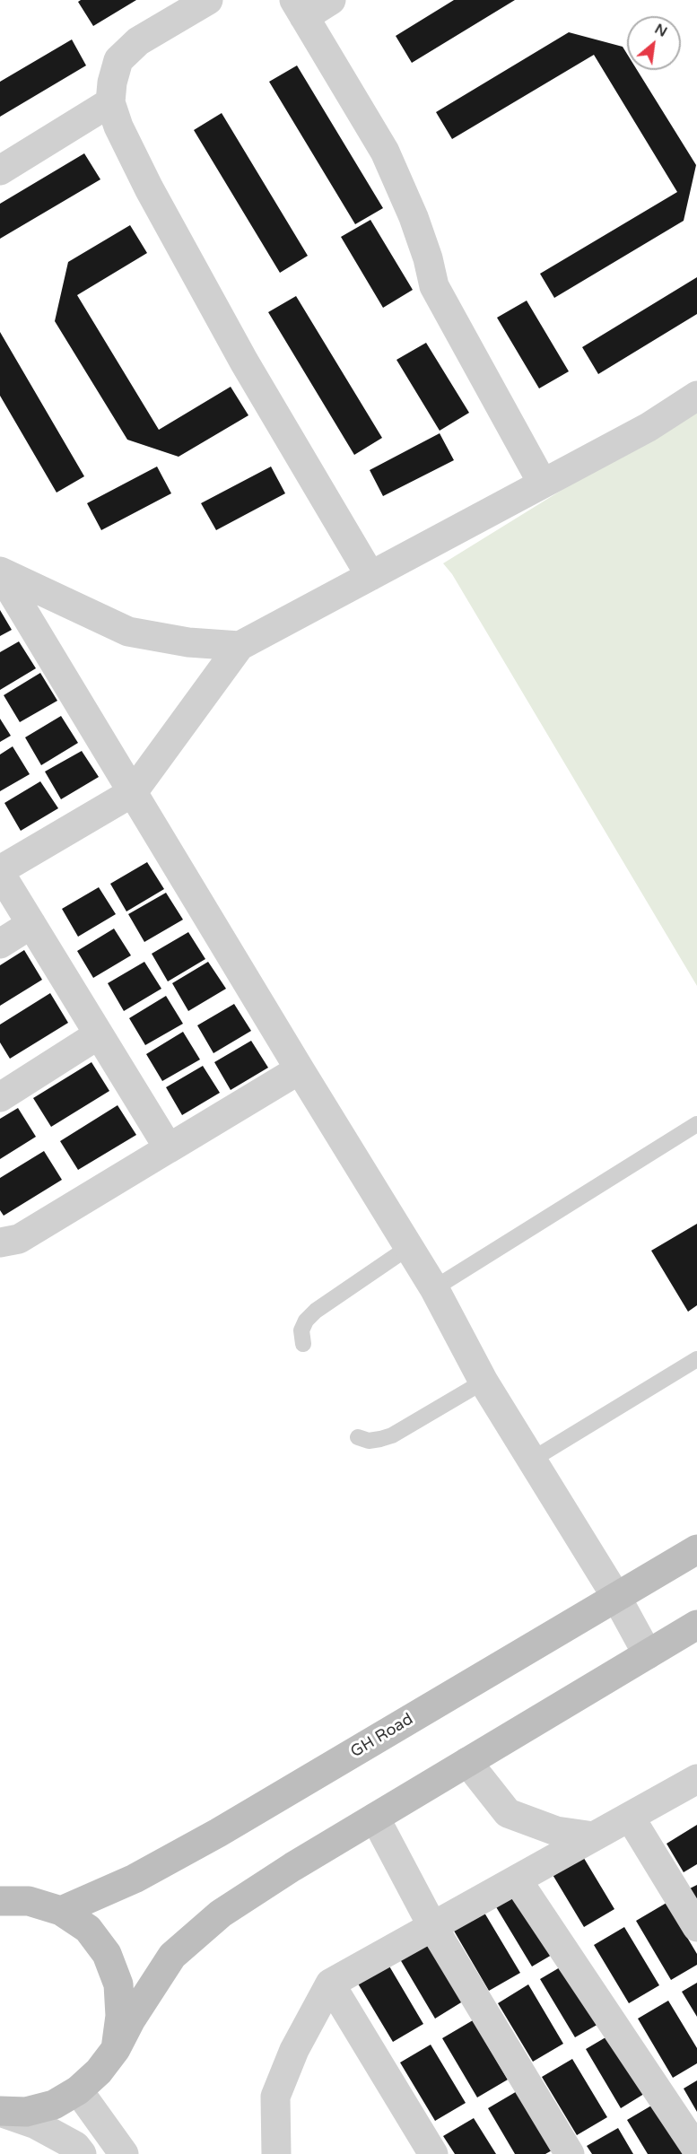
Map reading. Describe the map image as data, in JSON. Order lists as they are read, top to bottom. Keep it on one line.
{"streets":{"main road":["GH Road"]},"north":"top right"}
